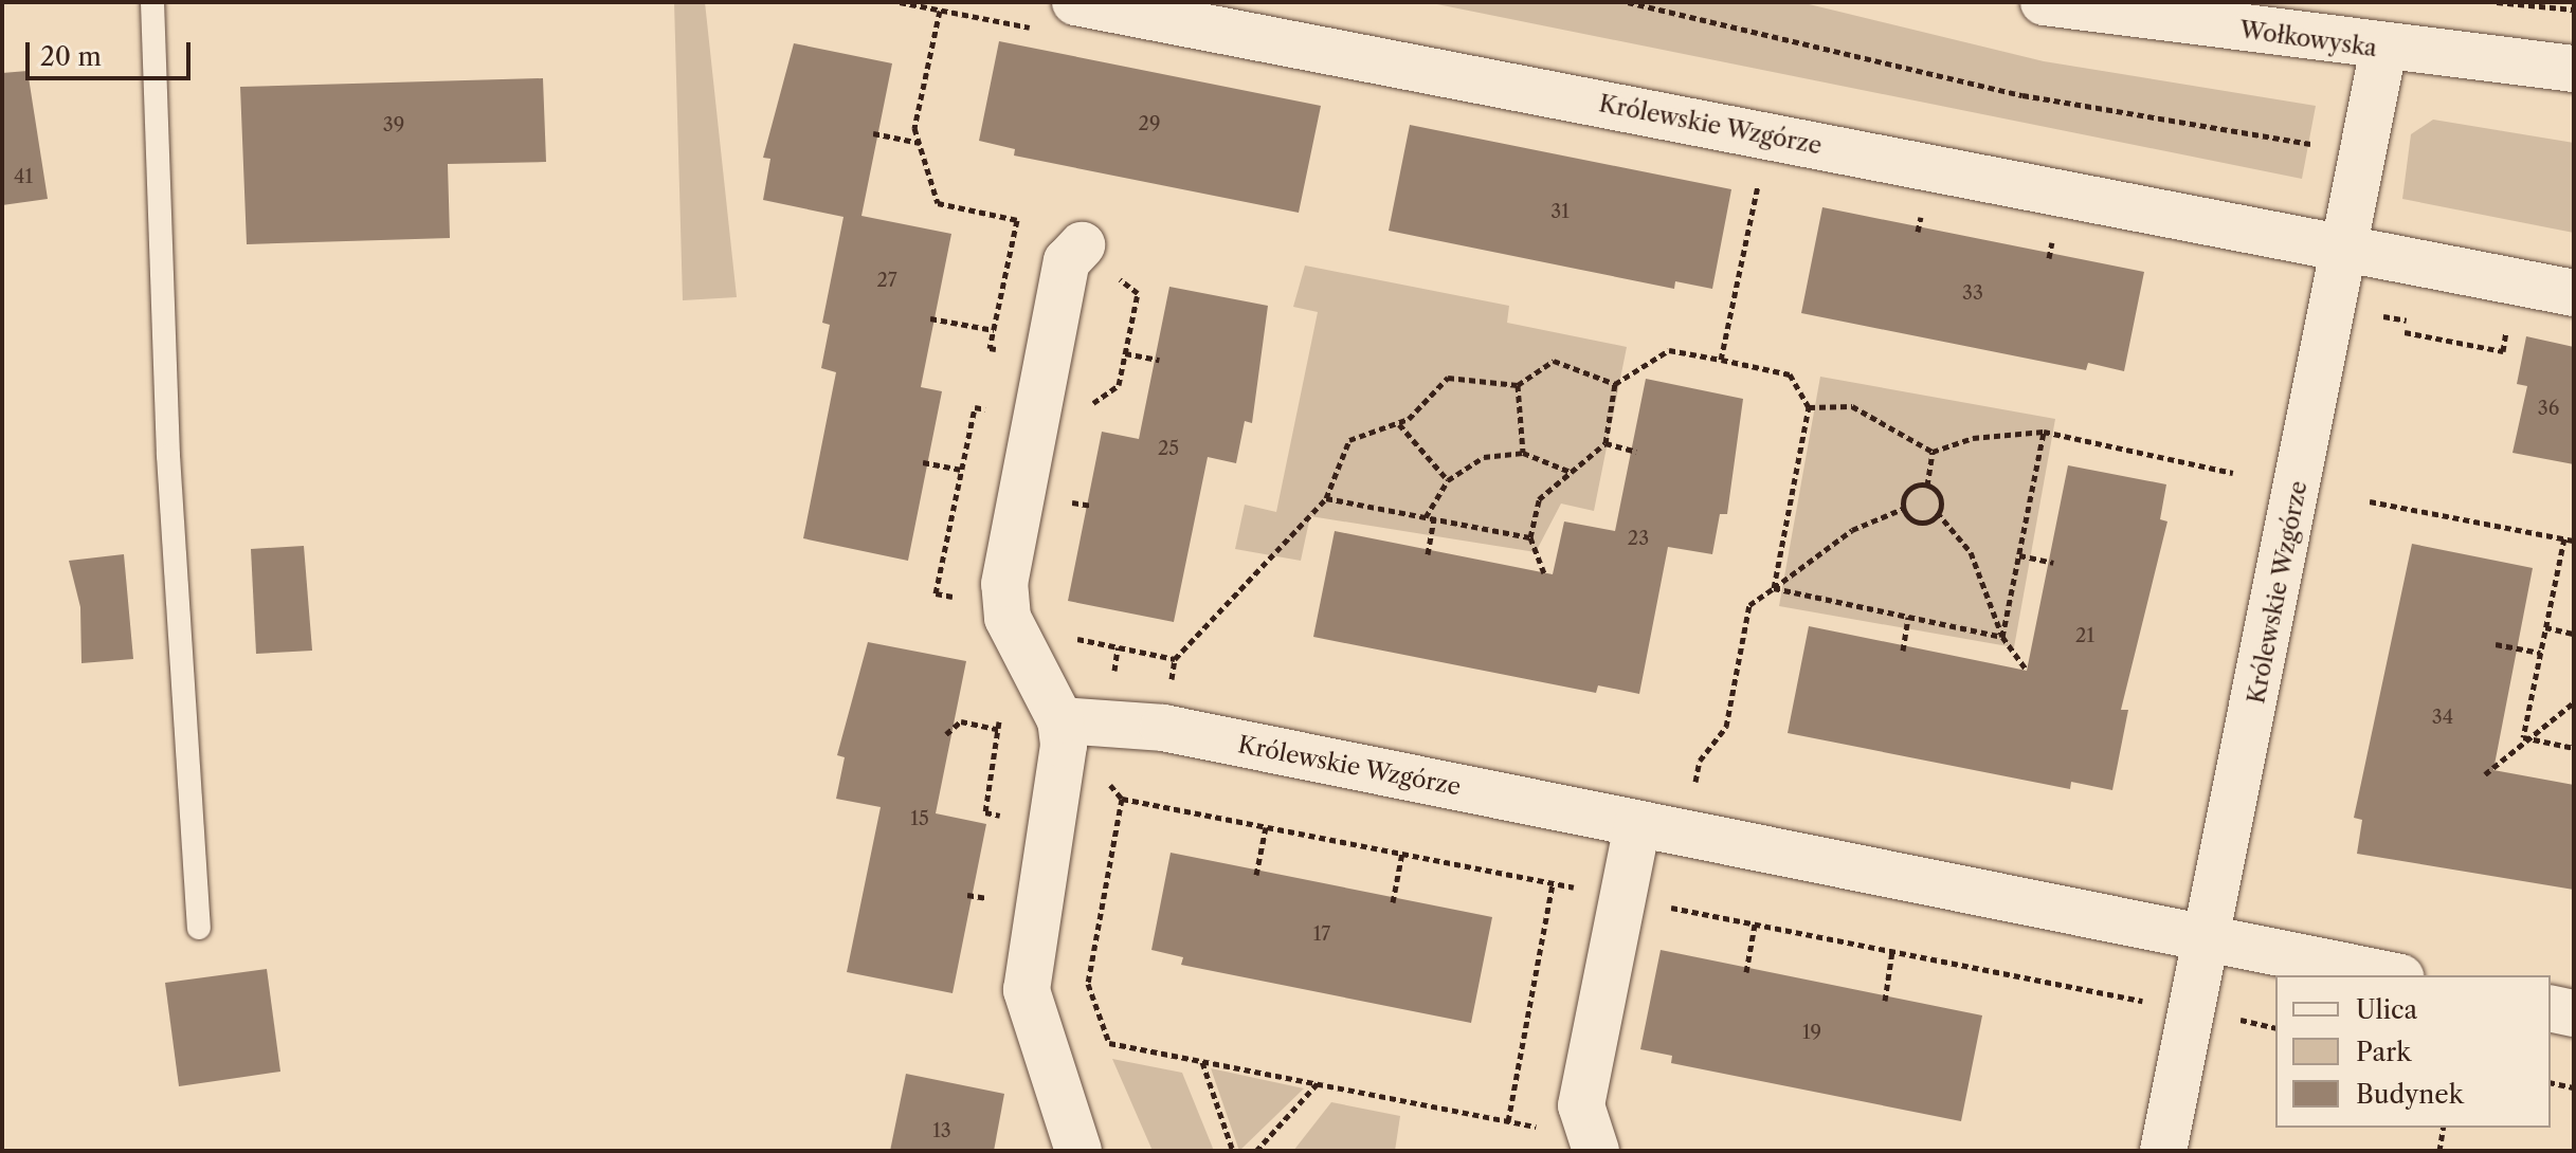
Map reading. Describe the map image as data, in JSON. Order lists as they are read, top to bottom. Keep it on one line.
{"streets":{"street":["Wołkowyska","Królewskie Wzgórze"]},"crossings":[["Wołkowyska","Królewskie Wzgórze"]],"house_numbers":["29","39","41","31","27","33","36","25","23","21","34","15","17","19","13"],"legend":["Ulica","Park","Budynek"],"scale_bar":"20 m"}
